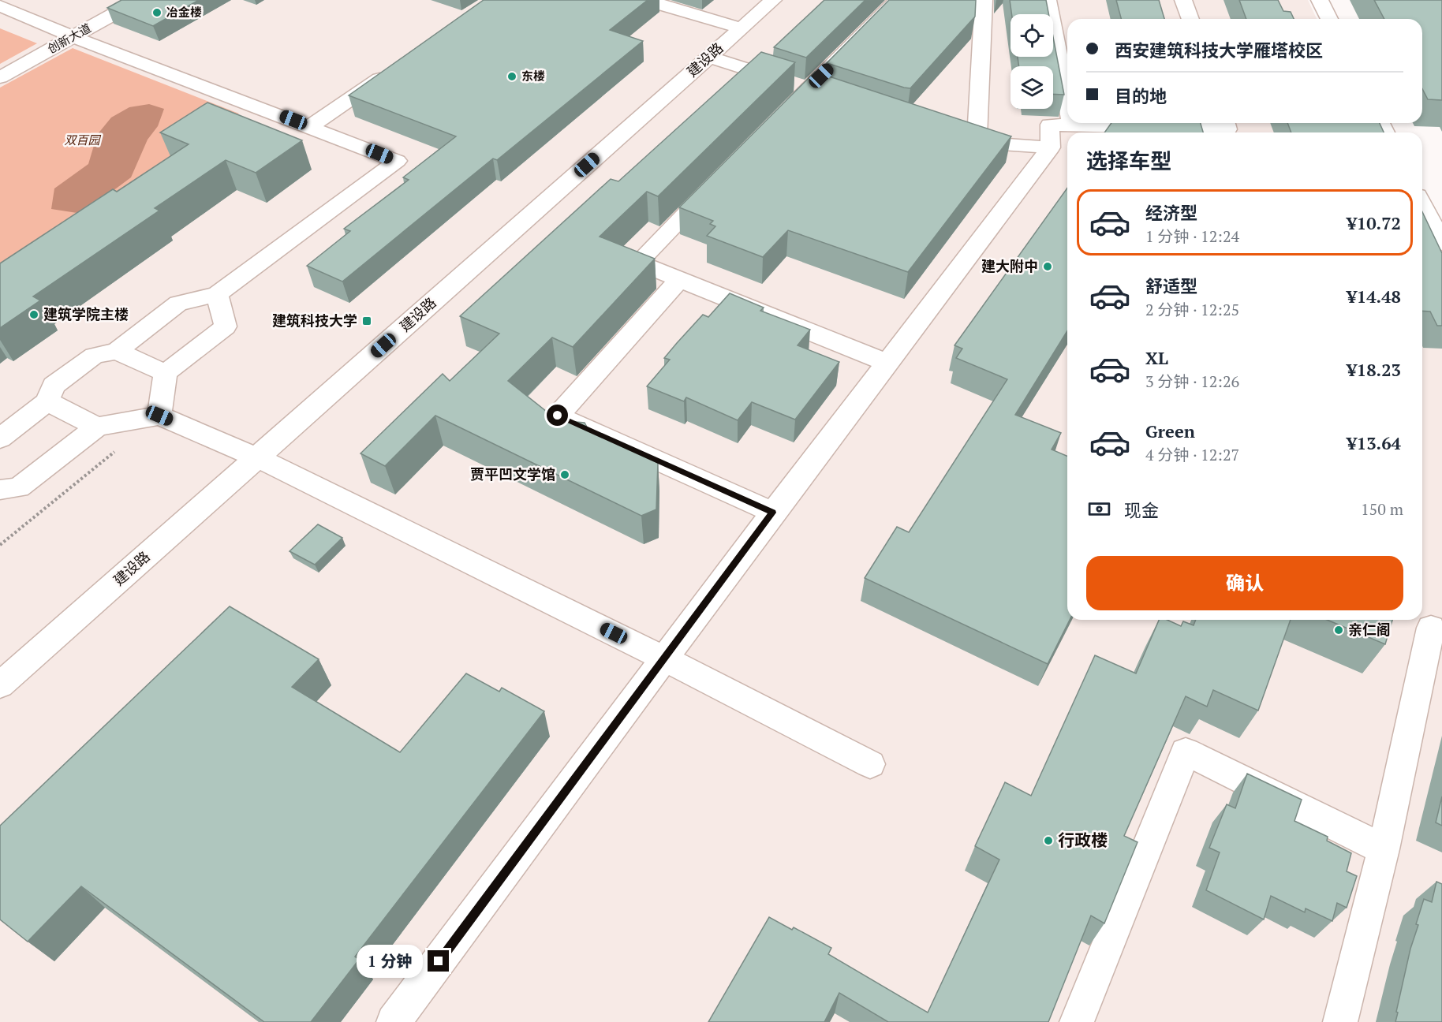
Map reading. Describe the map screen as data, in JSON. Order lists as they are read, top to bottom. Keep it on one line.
{"streets":{"street":["创新大道","建设路"]},"parks":["双百园"],"places":{"other":["冶金楼","东楼","建大附中","建筑学院主楼","贾平凹文学馆","亲仁阁","行政楼"],"transit":["建筑科技大学"]},"page":{"banner":["西安建筑科技大学雁塔校区","目的地"],"heading":"选择车型","list":[{"name":"经济型","note":"1 分钟 · 12:24","value":"¥10.72"},{"name":"舒适型","note":"2 分钟 · 12:25","value":"¥14.48"},{"name":"XL","note":"3 分钟 · 12:26","value":"¥18.23"},{"name":"Green","note":"4 分钟 · 12:27","value":"¥13.64"}],"pay":["现金","150 m"],"buttons":"确认","bubble":"1 分钟"}}
